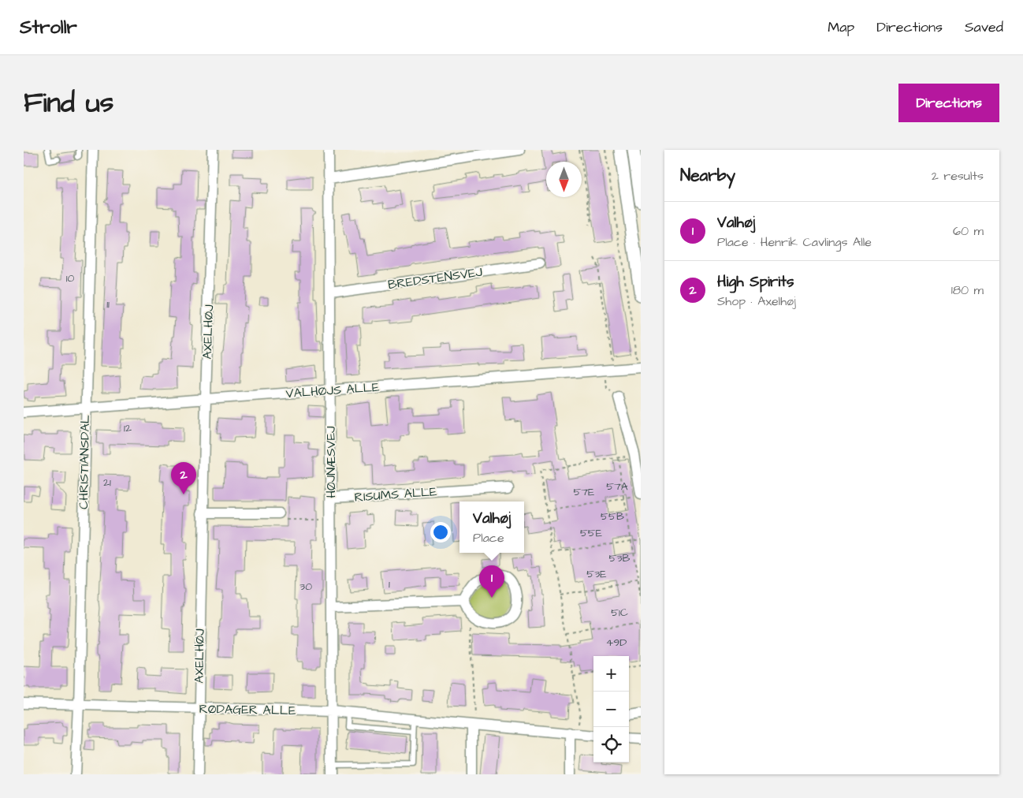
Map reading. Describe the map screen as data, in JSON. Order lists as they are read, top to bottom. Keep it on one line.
{"streets":{"street":["BREDSTENSVEJ","AXELHØJ","VALHØJS ALLE","CHRISTIANSDAL","HØJNÆSVEJ","RISUMS ALLE","RØDAGER ALLE"]},"crossings":[["BREDSTENSVEJ","HØJNÆSVEJ"],["AXELHØJ","VALHØJS ALLE"],["AXELHØJ","RØDAGER ALLE"],["VALHØJS ALLE","CHRISTIANSDAL"],["VALHØJS ALLE","HØJNÆSVEJ"],["CHRISTIANSDAL","RØDAGER ALLE"],["HØJNÆSVEJ","RISUMS ALLE"],["HØJNÆSVEJ","RØDAGER ALLE"]],"house_numbers":["10","11","12","21","57A","57E","55B","55E","53B","53E","1","30","51C","49D"],"north":"bottom","page":{"header":"Strollr","nav":["Map","Directions","Saved"],"title":"Find us","buttons":"Directions","heading":["Nearby","2 results"],"list":[{"mark":"1","name":"Valhøj","note":"Place · Henrik Cavlings Alle","value":"60 m"},{"mark":"2","name":"High Spirits","note":"Shop · Axelhøj","value":"180 m"}],"pins":["2","1"],"popup":["Valhøj","Place"],"map_buttons":["+","−"]}}
